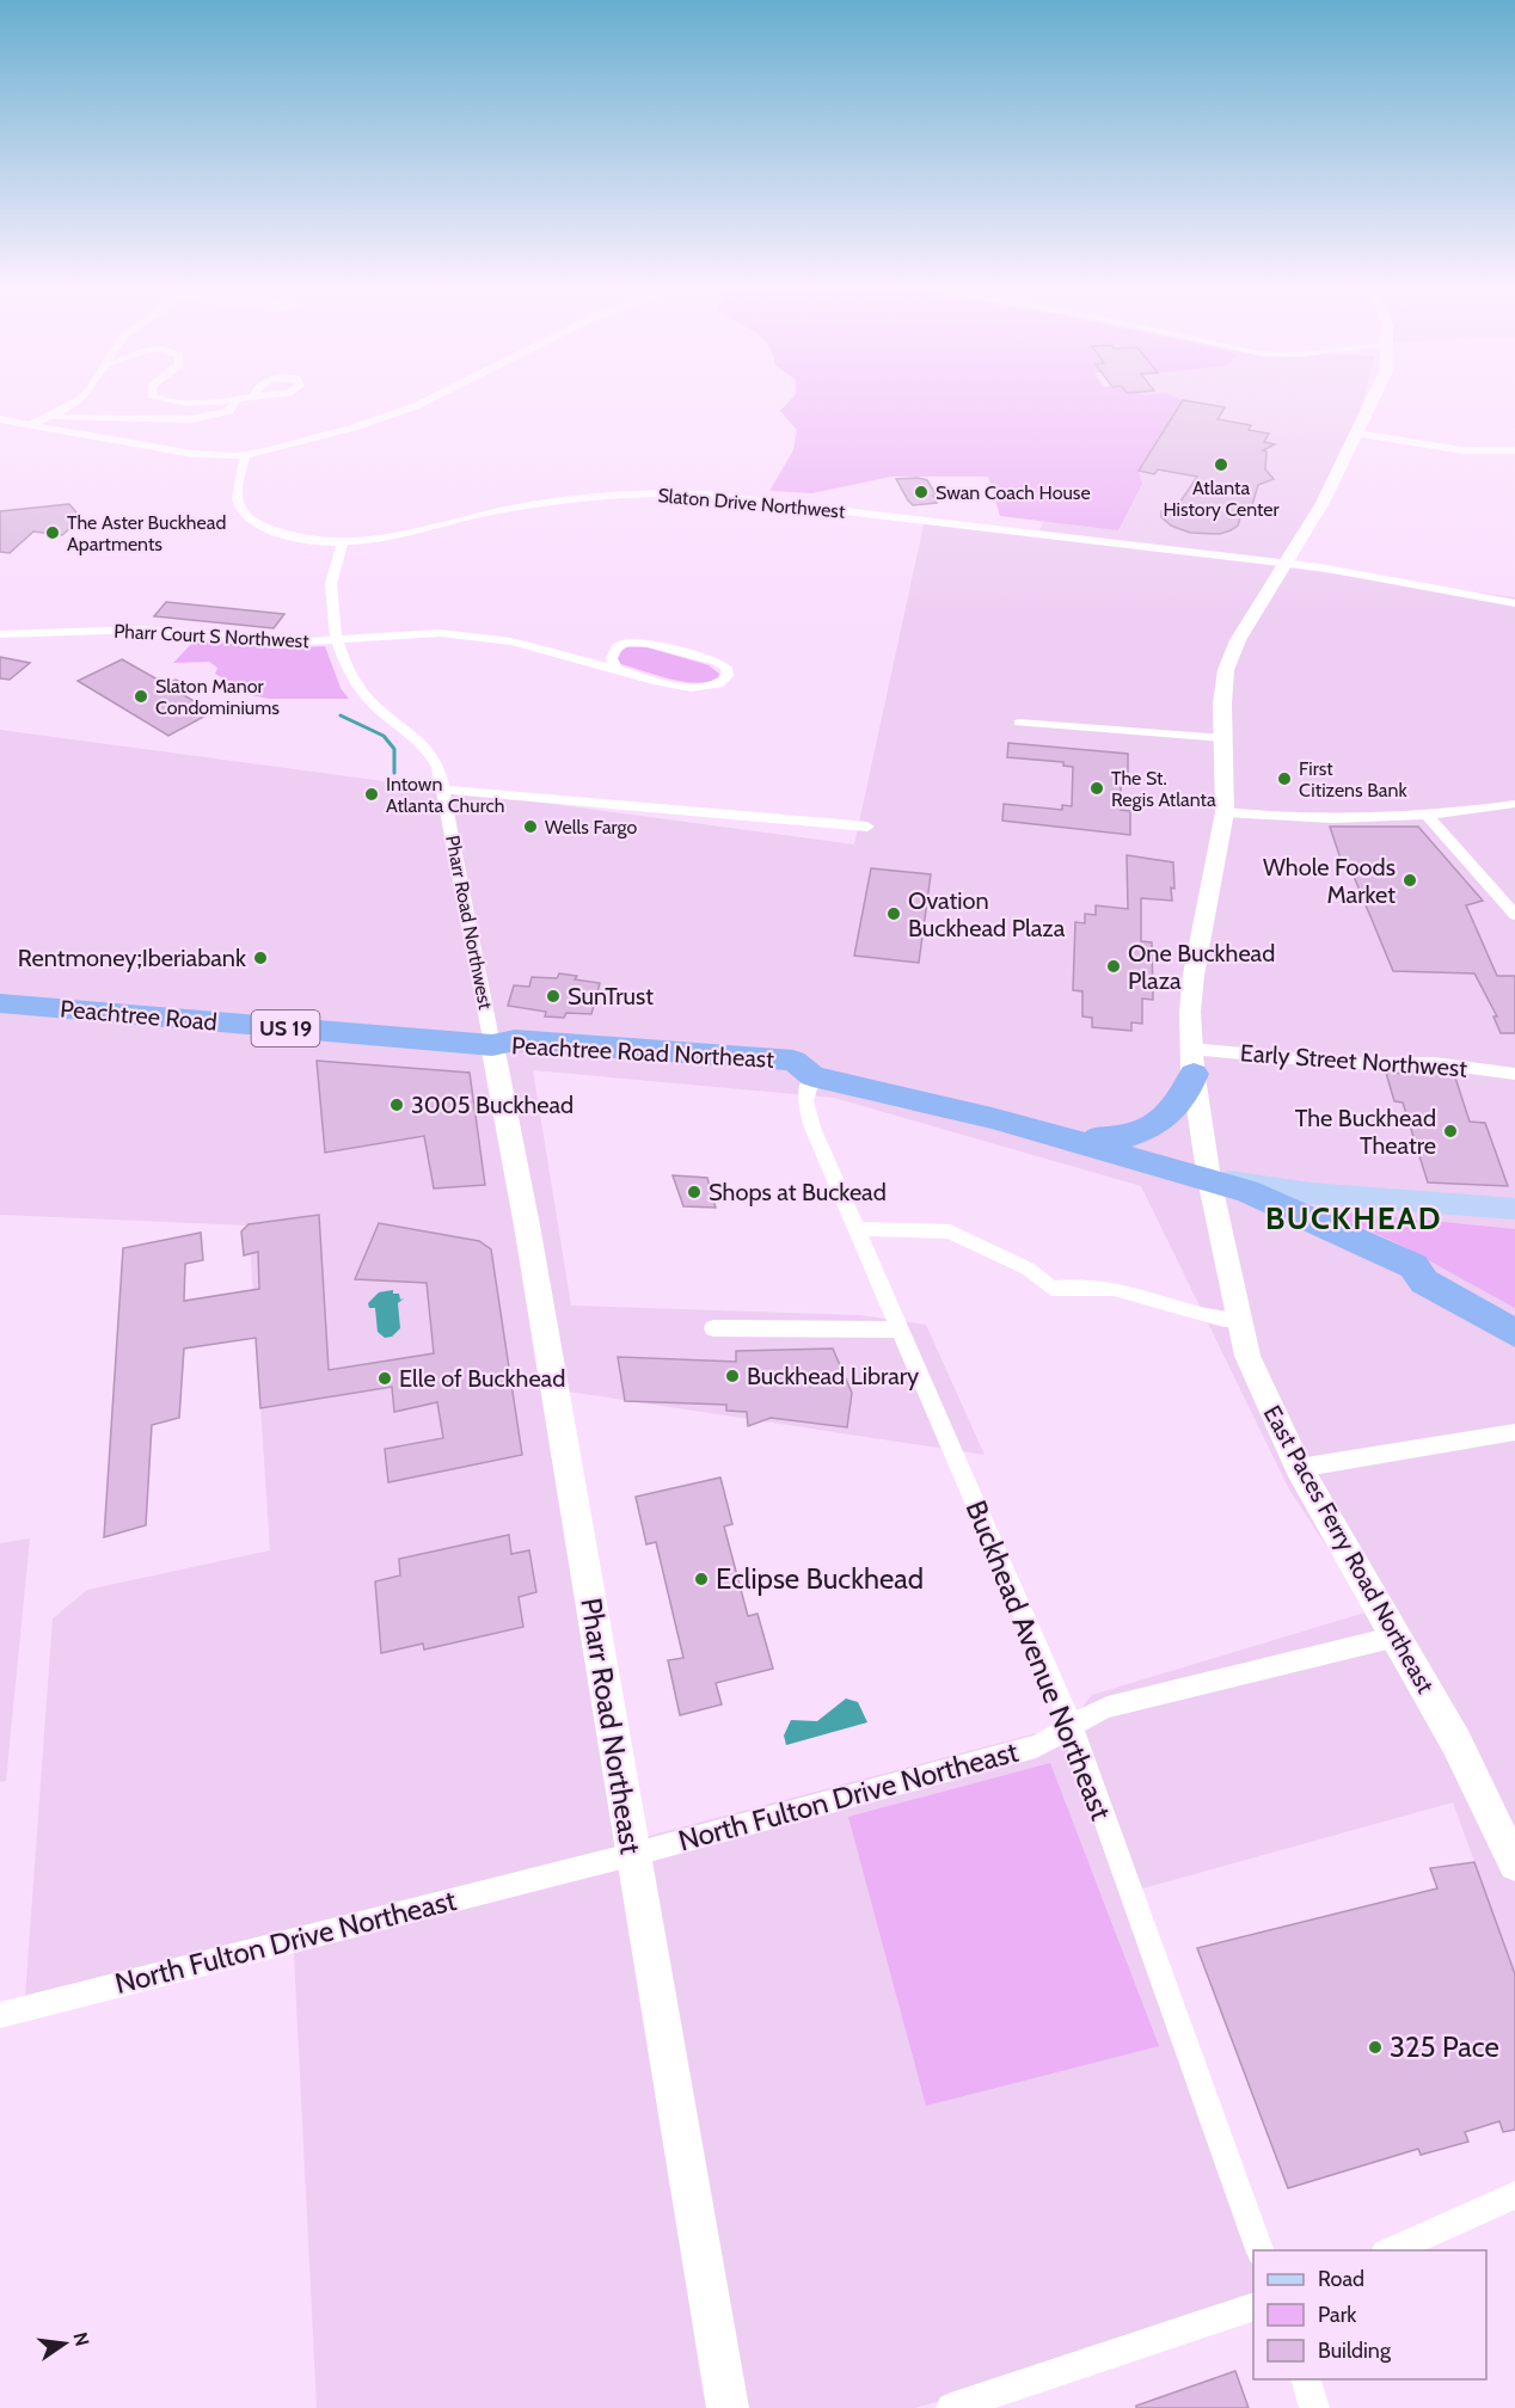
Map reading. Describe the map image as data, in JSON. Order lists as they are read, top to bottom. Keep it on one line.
{"streets":{"highway":["Peachtree Road","US 19","Peachtree Road Northeast"],"main road":["East Paces Ferry Road Northeast","Pharr Road Northeast"],"street":["Slaton Drive Northwest","Pharr Court S Northwest","Pharr Road Northwest","Early Street Northwest","Buckhead Avenue Northeast","North Fulton Drive Northeast"]},"crossings":[["Slaton Drive Northwest","Pharr Road Northwest"],["Slaton Drive Northwest","East Paces Ferry Road Northeast"],["Pharr Court S Northwest","Pharr Road Northwest"],["Pharr Road Northwest","Peachtree Road"],["Pharr Road Northwest","Peachtree Road Northeast"],["Pharr Road Northwest","Pharr Road Northeast"],["Peachtree Road","Peachtree Road Northeast"],["Peachtree Road","Pharr Road Northeast"],["US 19","Peachtree Road Northeast"],["US 19","East Paces Ferry Road Northeast"],["Peachtree Road Northeast","East Paces Ferry Road Northeast"],["Peachtree Road Northeast","Buckhead Avenue Northeast"],["Peachtree Road Northeast","Pharr Road Northeast"],["Early Street Northwest","East Paces Ferry Road Northeast"],["East Paces Ferry Road Northeast","North Fulton Drive Northeast"],["Buckhead Avenue Northeast","North Fulton Drive Northeast"],["Pharr Road Northeast","North Fulton Drive Northeast"]],"districts":["BUCKHEAD"],"places":["Atlanta History Center","Swan Coach House","The Aster Buckhead Apartments","Slaton Manor Condominiums","First Citizens Bank","The St. Regis Atlanta","Intown Atlanta Church","Wells Fargo","Whole Foods Market","Ovation Buckhead Plaza","Rentmoney;Iberiabank","One Buckhead Plaza","SunTrust","3005 Buckhead","The Buckhead Theatre","Shops at Buckead","Buckhead Library","Elle of Buckhead","Eclipse Buckhead","325 Pace"],"legend":["Road","Park","Building"],"north":"right"}
